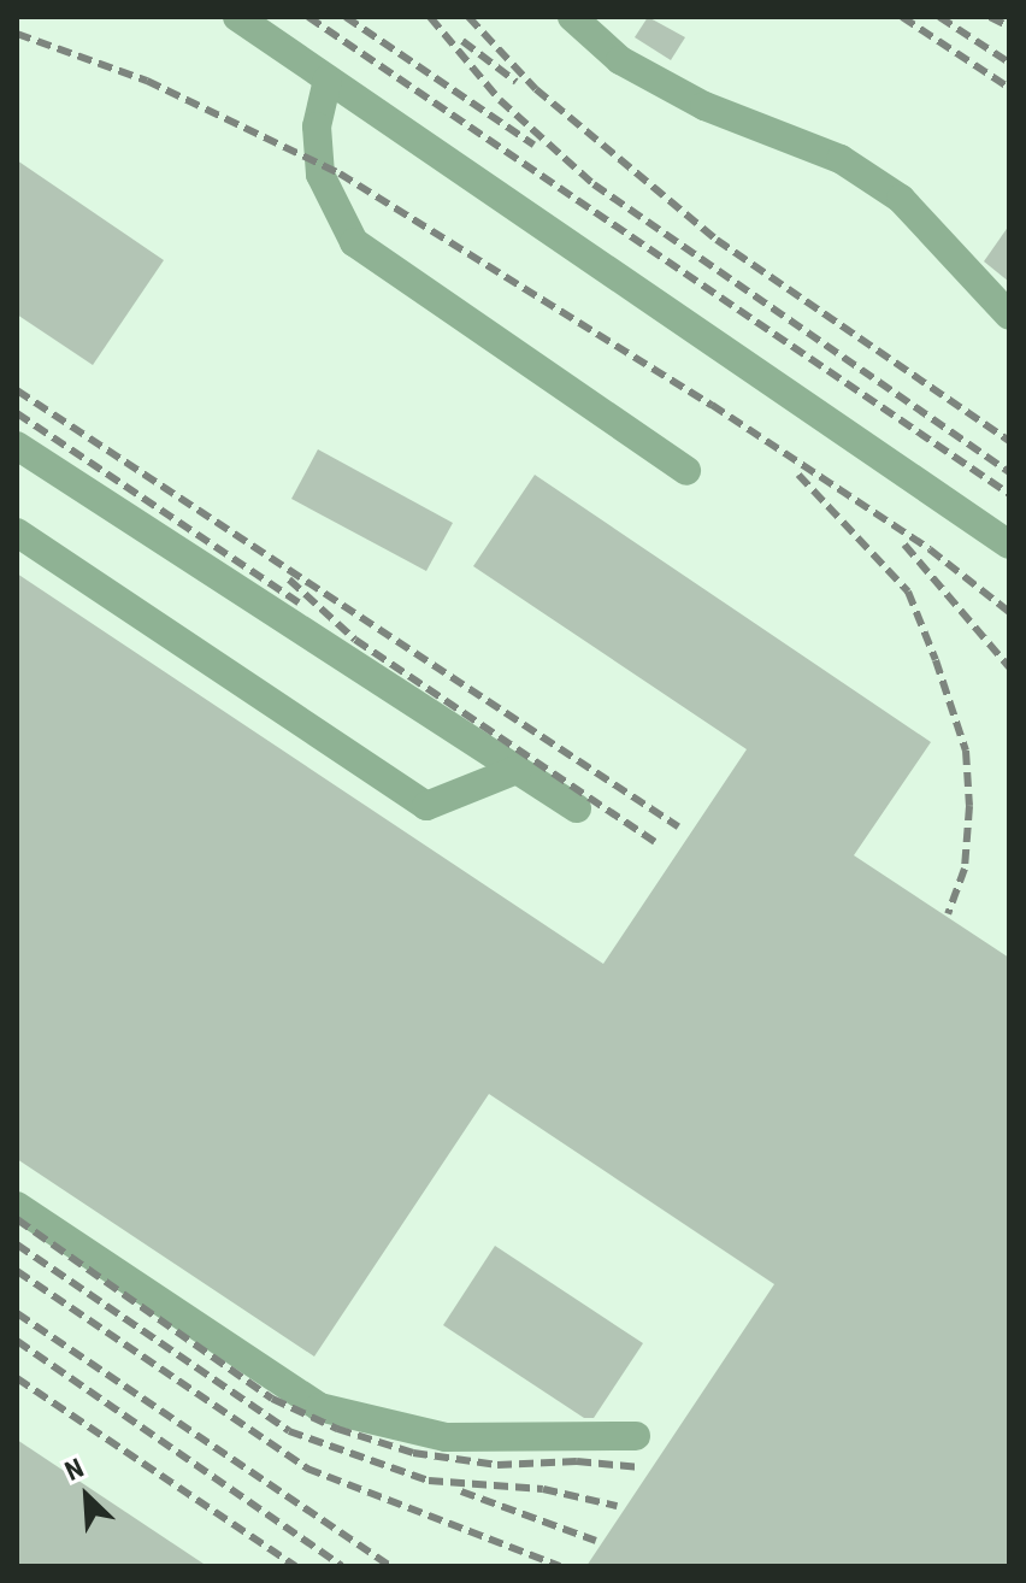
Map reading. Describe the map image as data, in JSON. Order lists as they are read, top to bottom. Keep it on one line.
{"north":"top left"}
